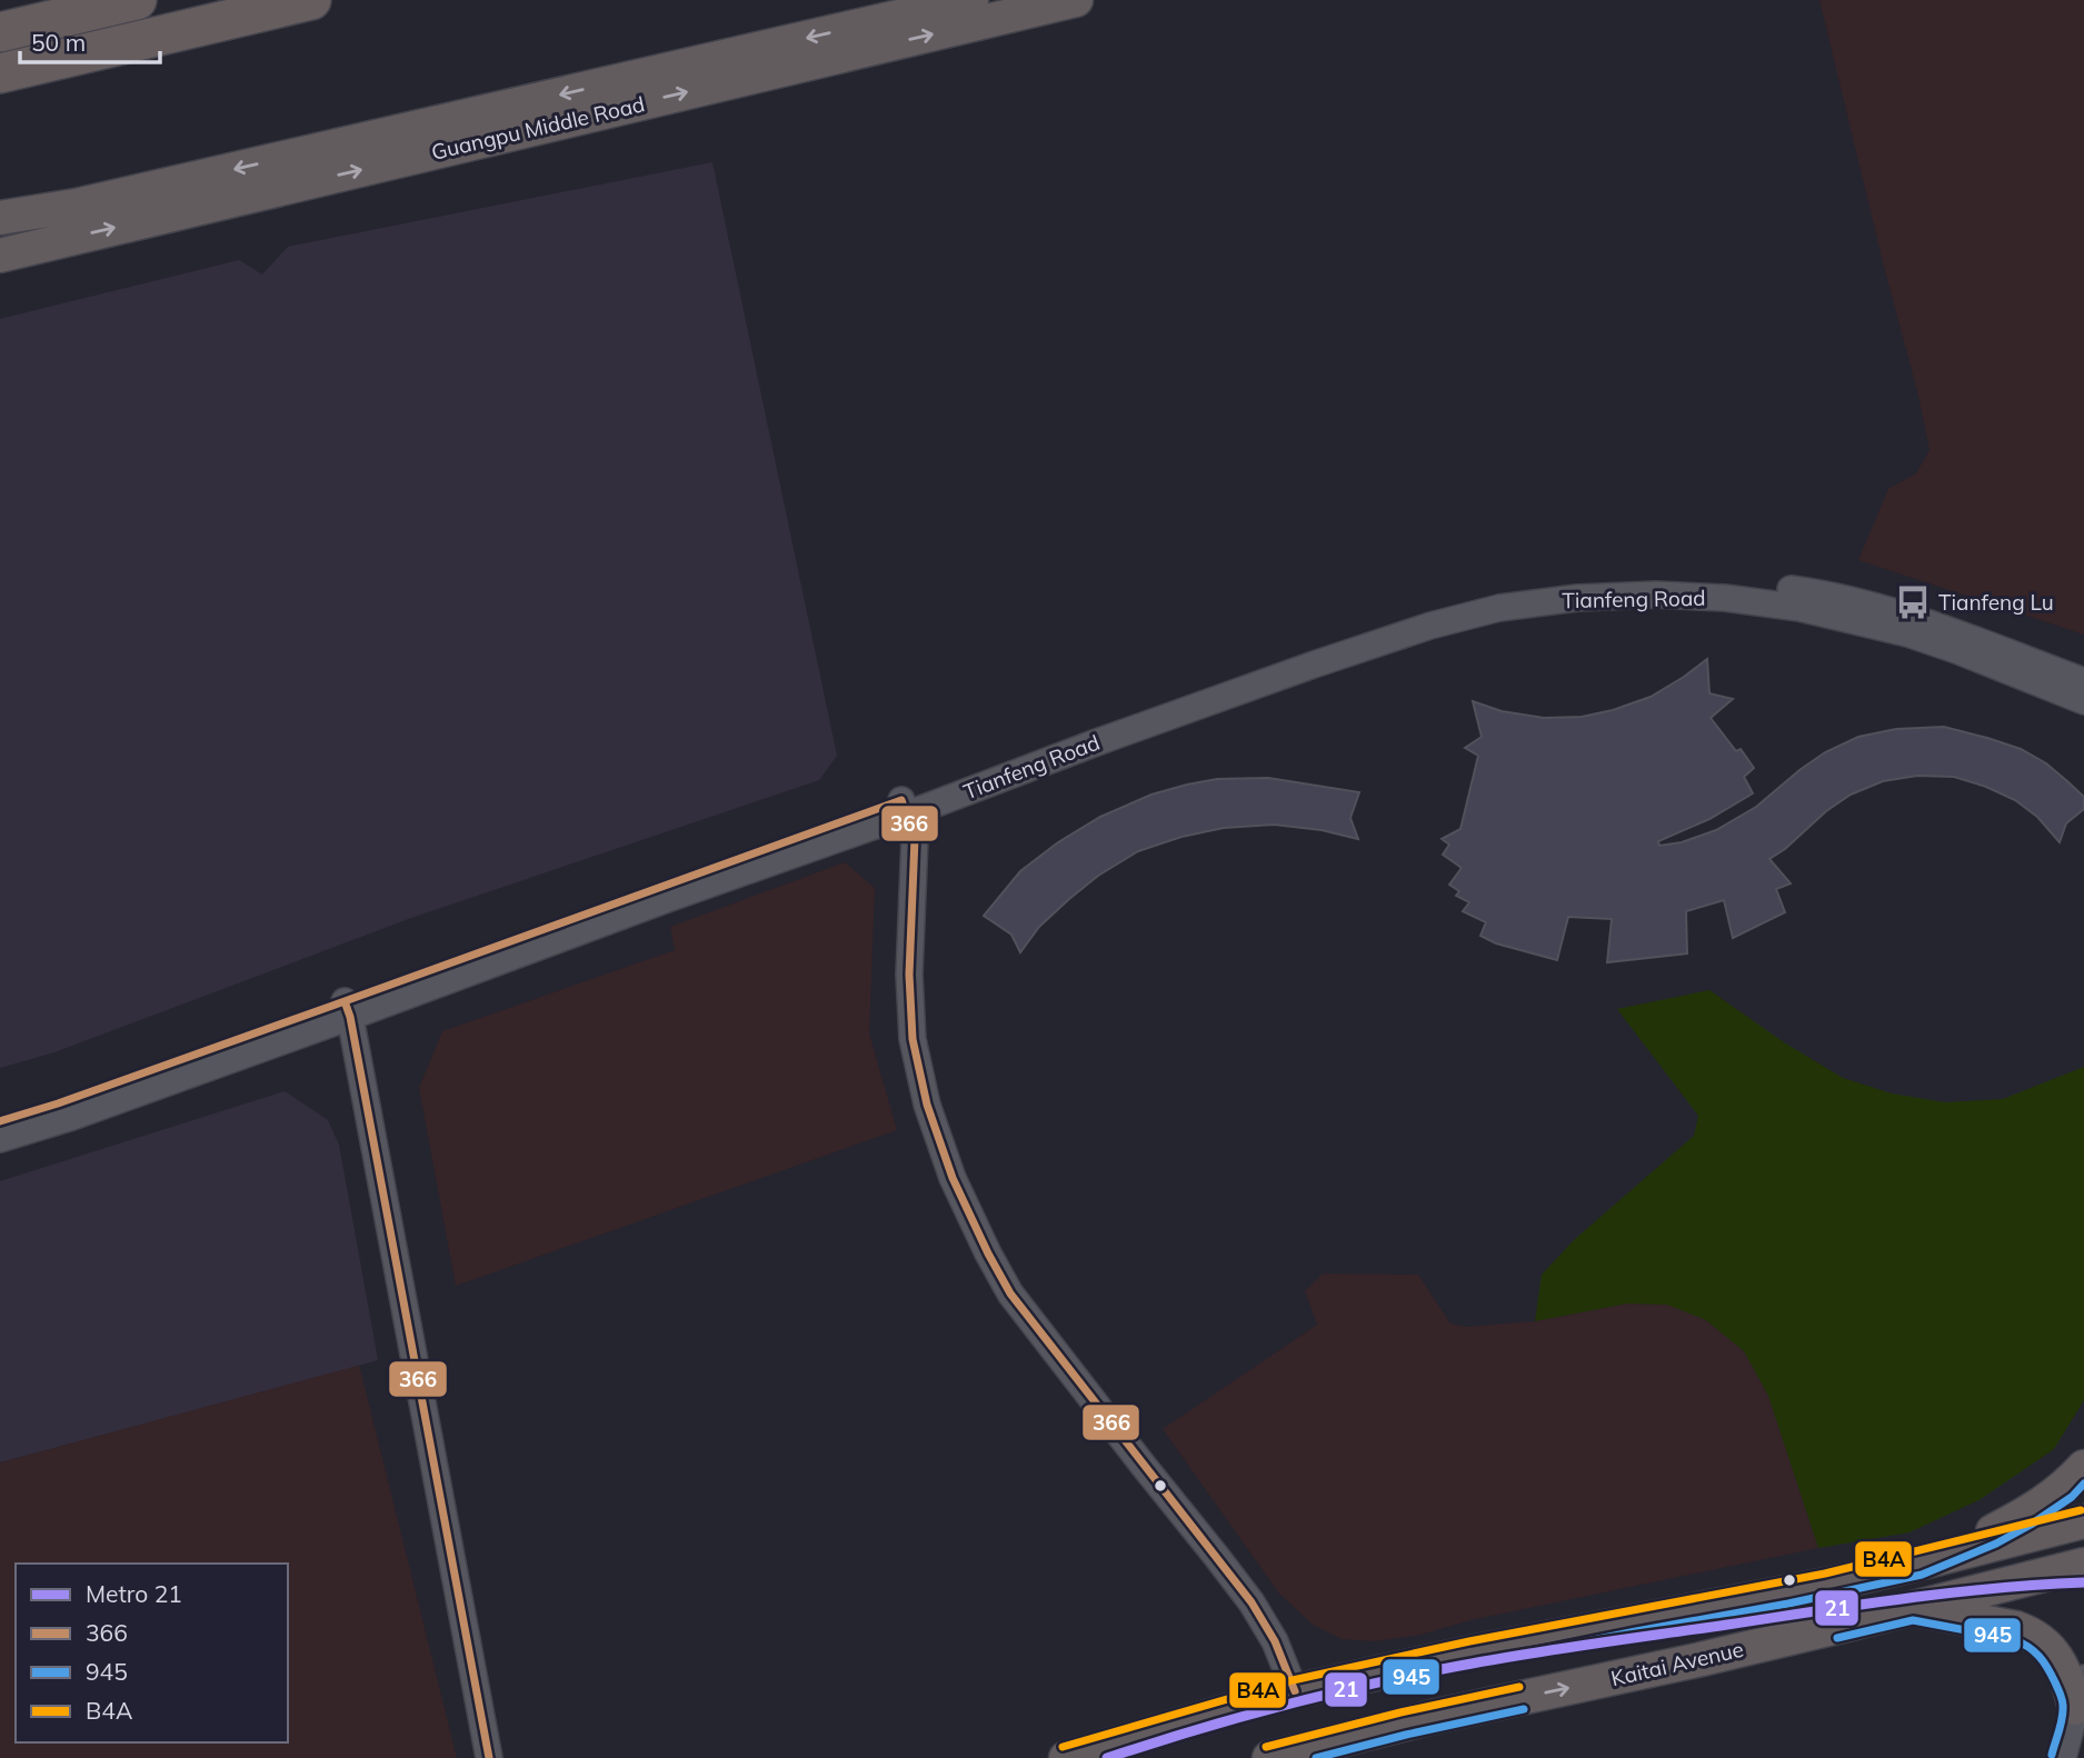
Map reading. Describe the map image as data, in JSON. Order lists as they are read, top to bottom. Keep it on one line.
{"streets":{"main road":["Guangpu Middle Road","Kaitai Avenue"],"street":["Tianfeng Road"]},"places":{"bus stop":["Tianfeng Lu"]},"lines":["transit line 366","transit line 945","transit line B4A","metro line 21"],"legend":["Metro 21","366","945","B4A"],"scale_bar":"50 m"}
